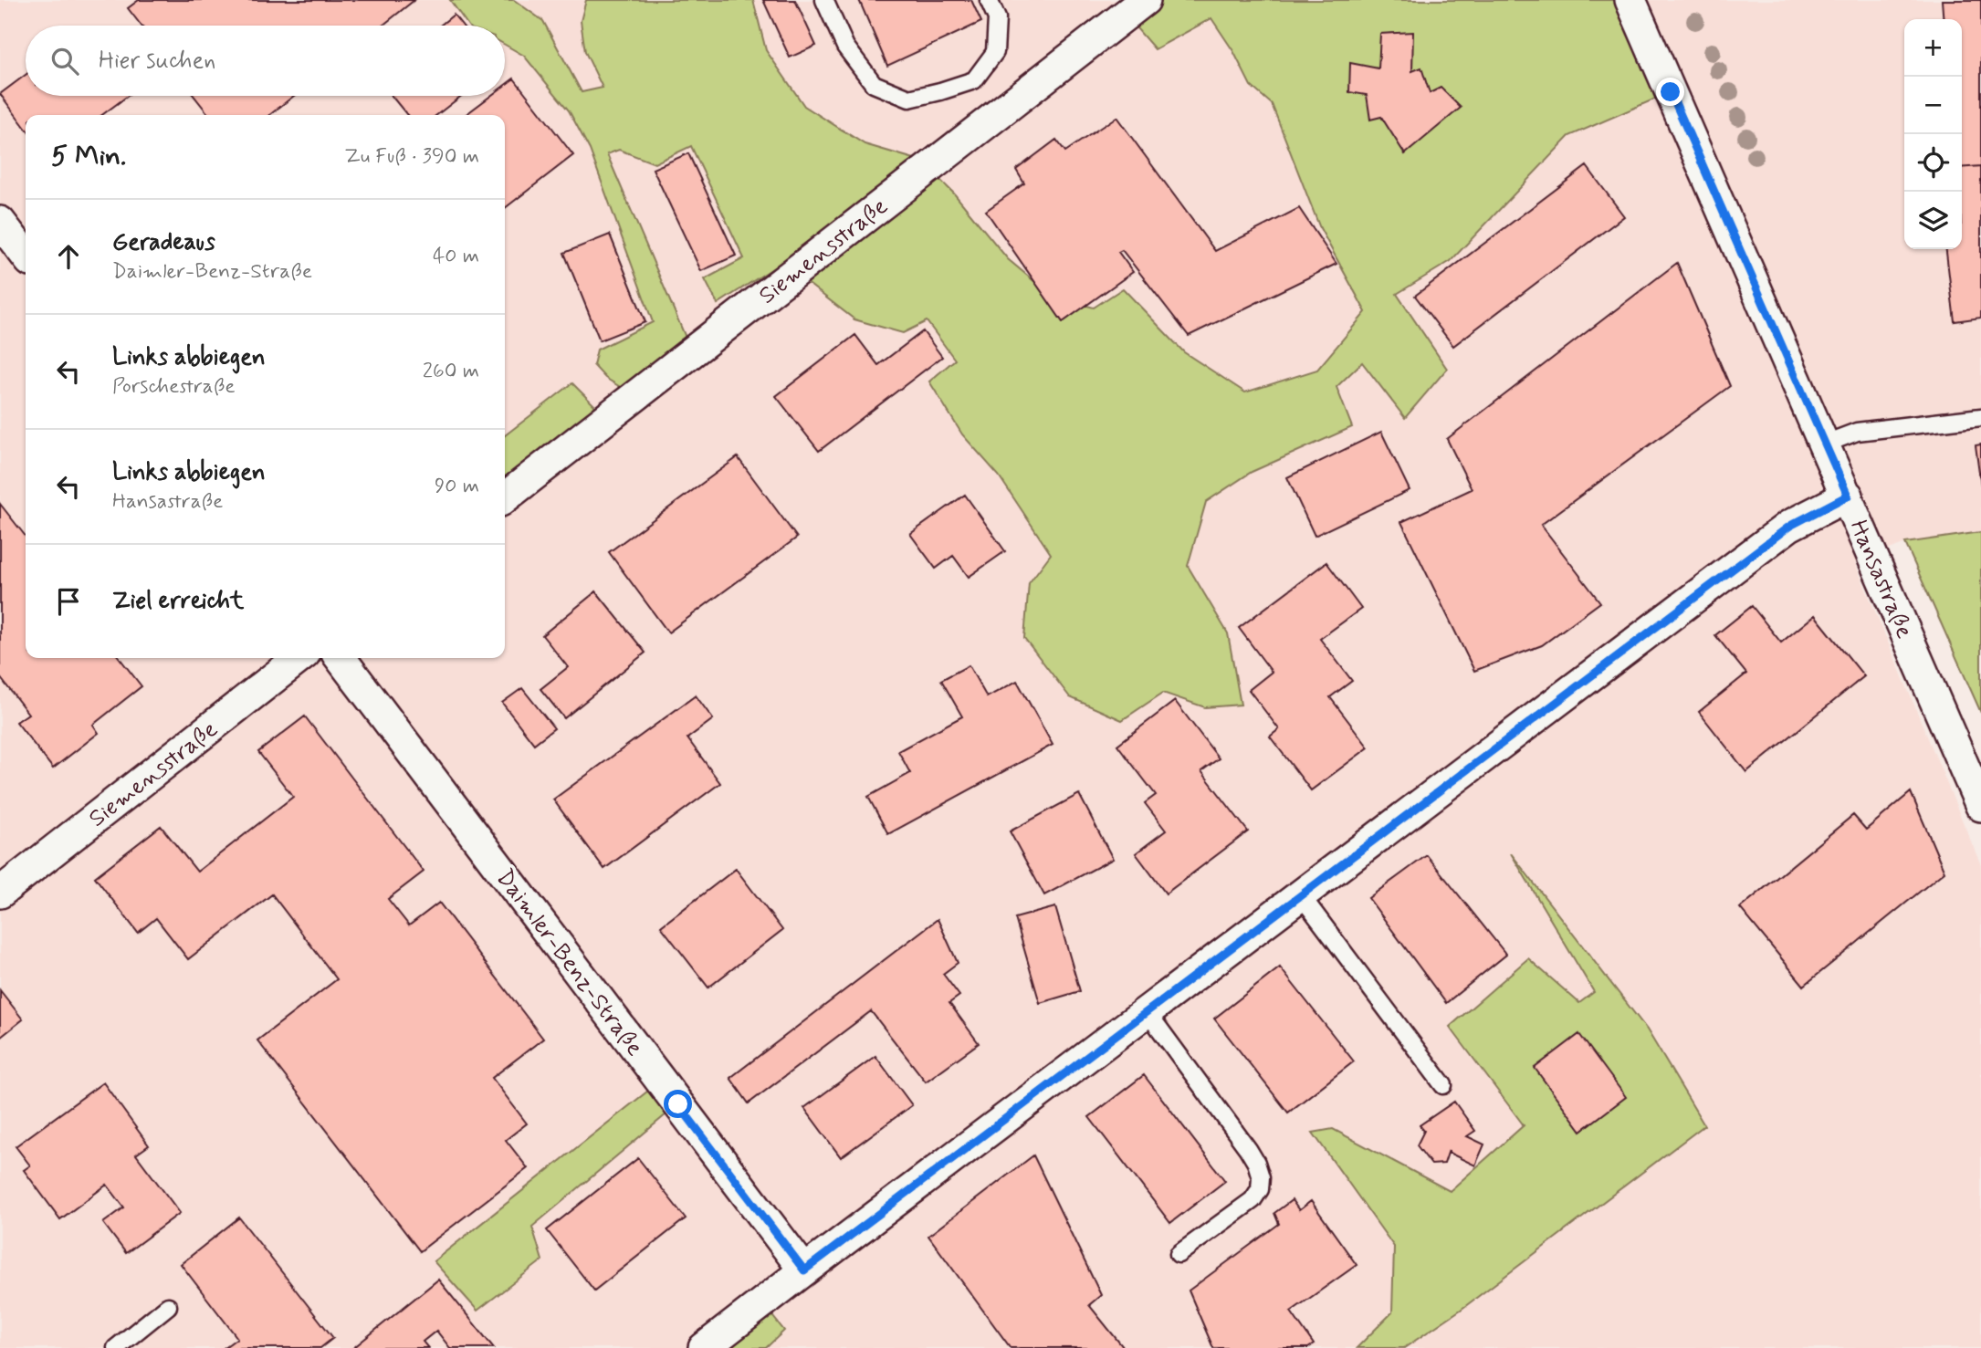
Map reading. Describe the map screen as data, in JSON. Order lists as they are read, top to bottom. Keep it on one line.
{"streets":{"street":["Siemensstraße","Hansastraße","Daimler-Benz-Straße"]},"page":{"map_buttons":["+","−"],"search":"Hier suchen","heading":["5 Min.","Zu Fuß · 390 m"],"list":[["Geradeaus","Daimler-Benz-Straße","40 m"],["Links abbiegen","Porschestraße","260 m"],["Links abbiegen","Hansastraße","90 m"],"Ziel erreicht"]}}
